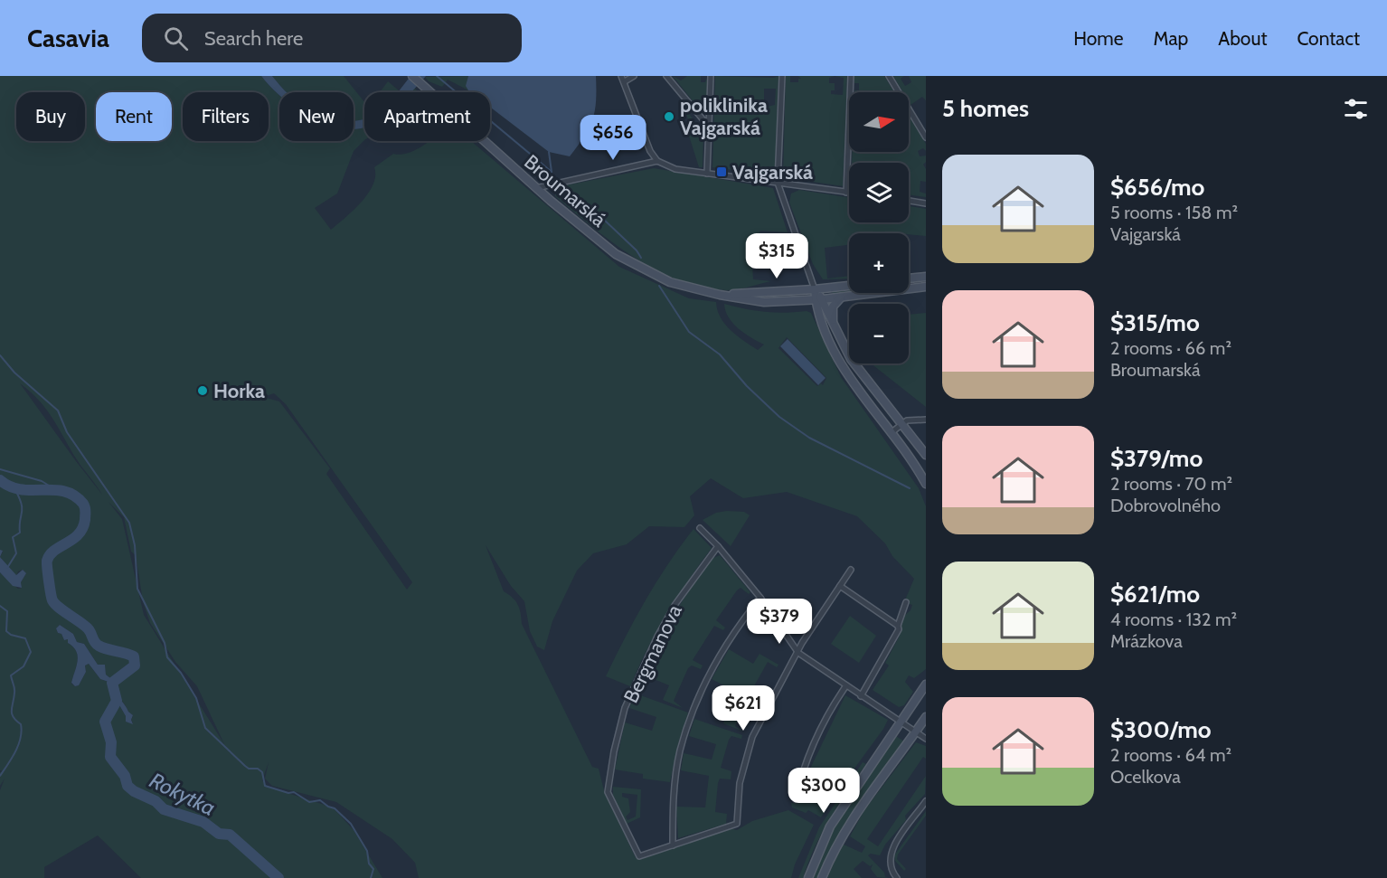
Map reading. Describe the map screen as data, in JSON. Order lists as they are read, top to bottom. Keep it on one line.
{"streets":{"street":["Broumarská","Bergmanova"]},"water":["Rokytka"],"places":{"other":["poliklinika Vajgarská","Horka"],"transit":["Vajgarská"]},"north":"right","page":{"header":"Casavia","search":"Search here","nav":["Home","Map","About","Contact"],"heading":"5 homes","map_buttons":["+","−"],"chip":["Buy","Rent","Filters","New","Apartment"],"price":["$656","$315","$379","$621","$300"],"list":[{"name":"$656/mo","note":"5 rooms · 158 m² · Vajgarská"},{"name":"$315/mo","note":"2 rooms · 66 m² · Broumarská"},{"name":"$379/mo","note":"2 rooms · 70 m² · Dobrovolného"},{"name":"$621/mo","note":"4 rooms · 132 m² · Mrázkova"},{"name":"$300/mo","note":"2 rooms · 64 m² · Ocelkova"}]}}
